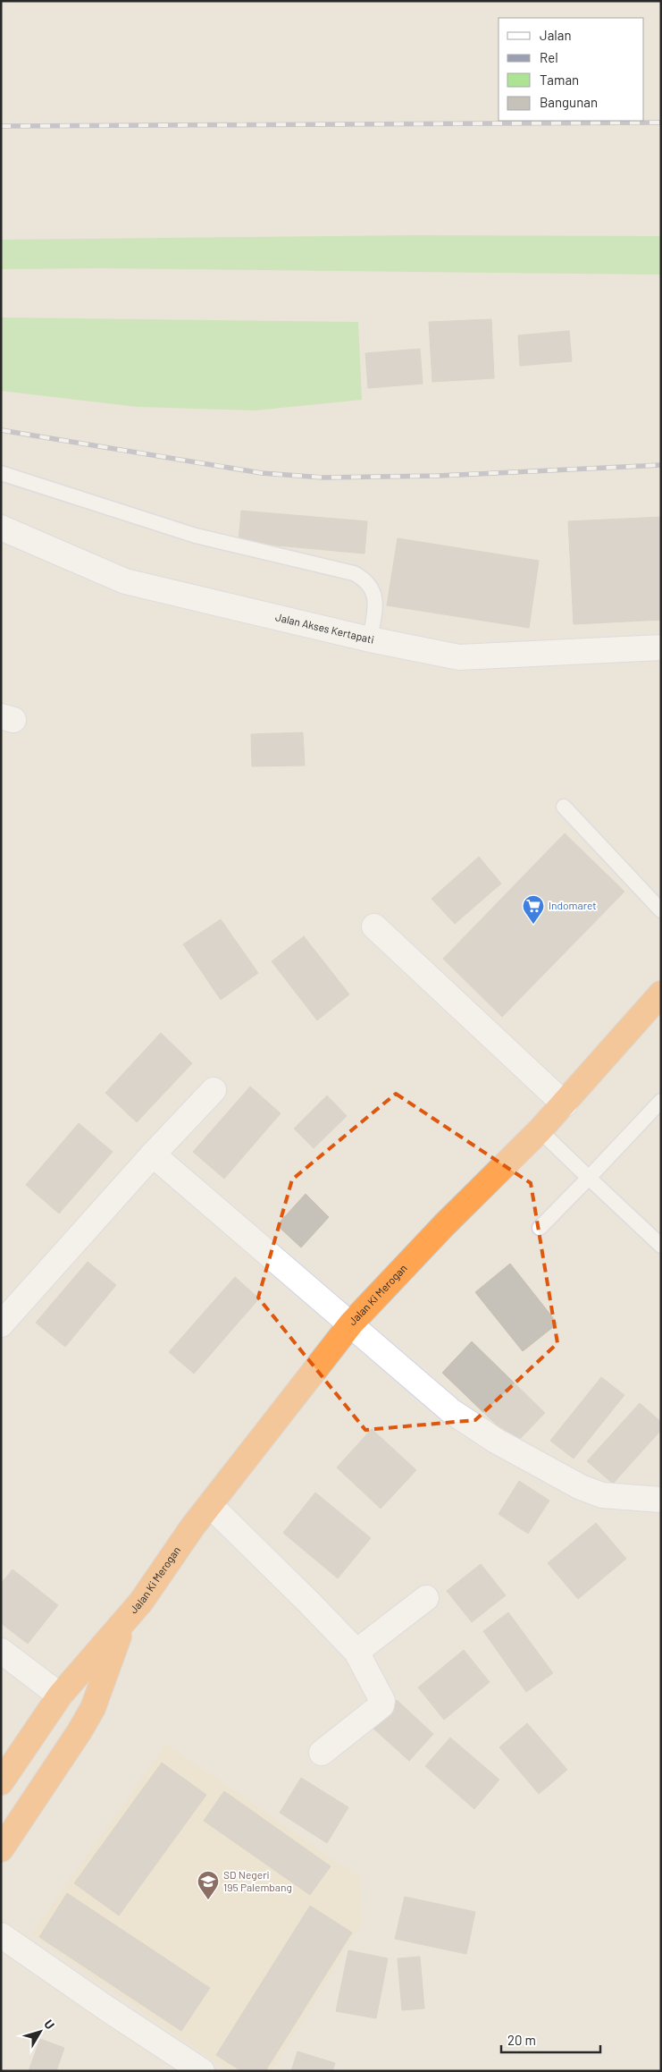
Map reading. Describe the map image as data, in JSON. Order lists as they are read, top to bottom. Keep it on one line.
{"streets":{"highway":["Jalan Ki Merogan"],"street":["Jalan Akses Kertapati"]},"places":{"supermarket":["Indomaret"],"school or university":["SD Negeri 195 Palembang"]},"legend":["Jalan","Rel","Taman","Bangunan"],"scale_bar":"20 m","north":"top right"}
